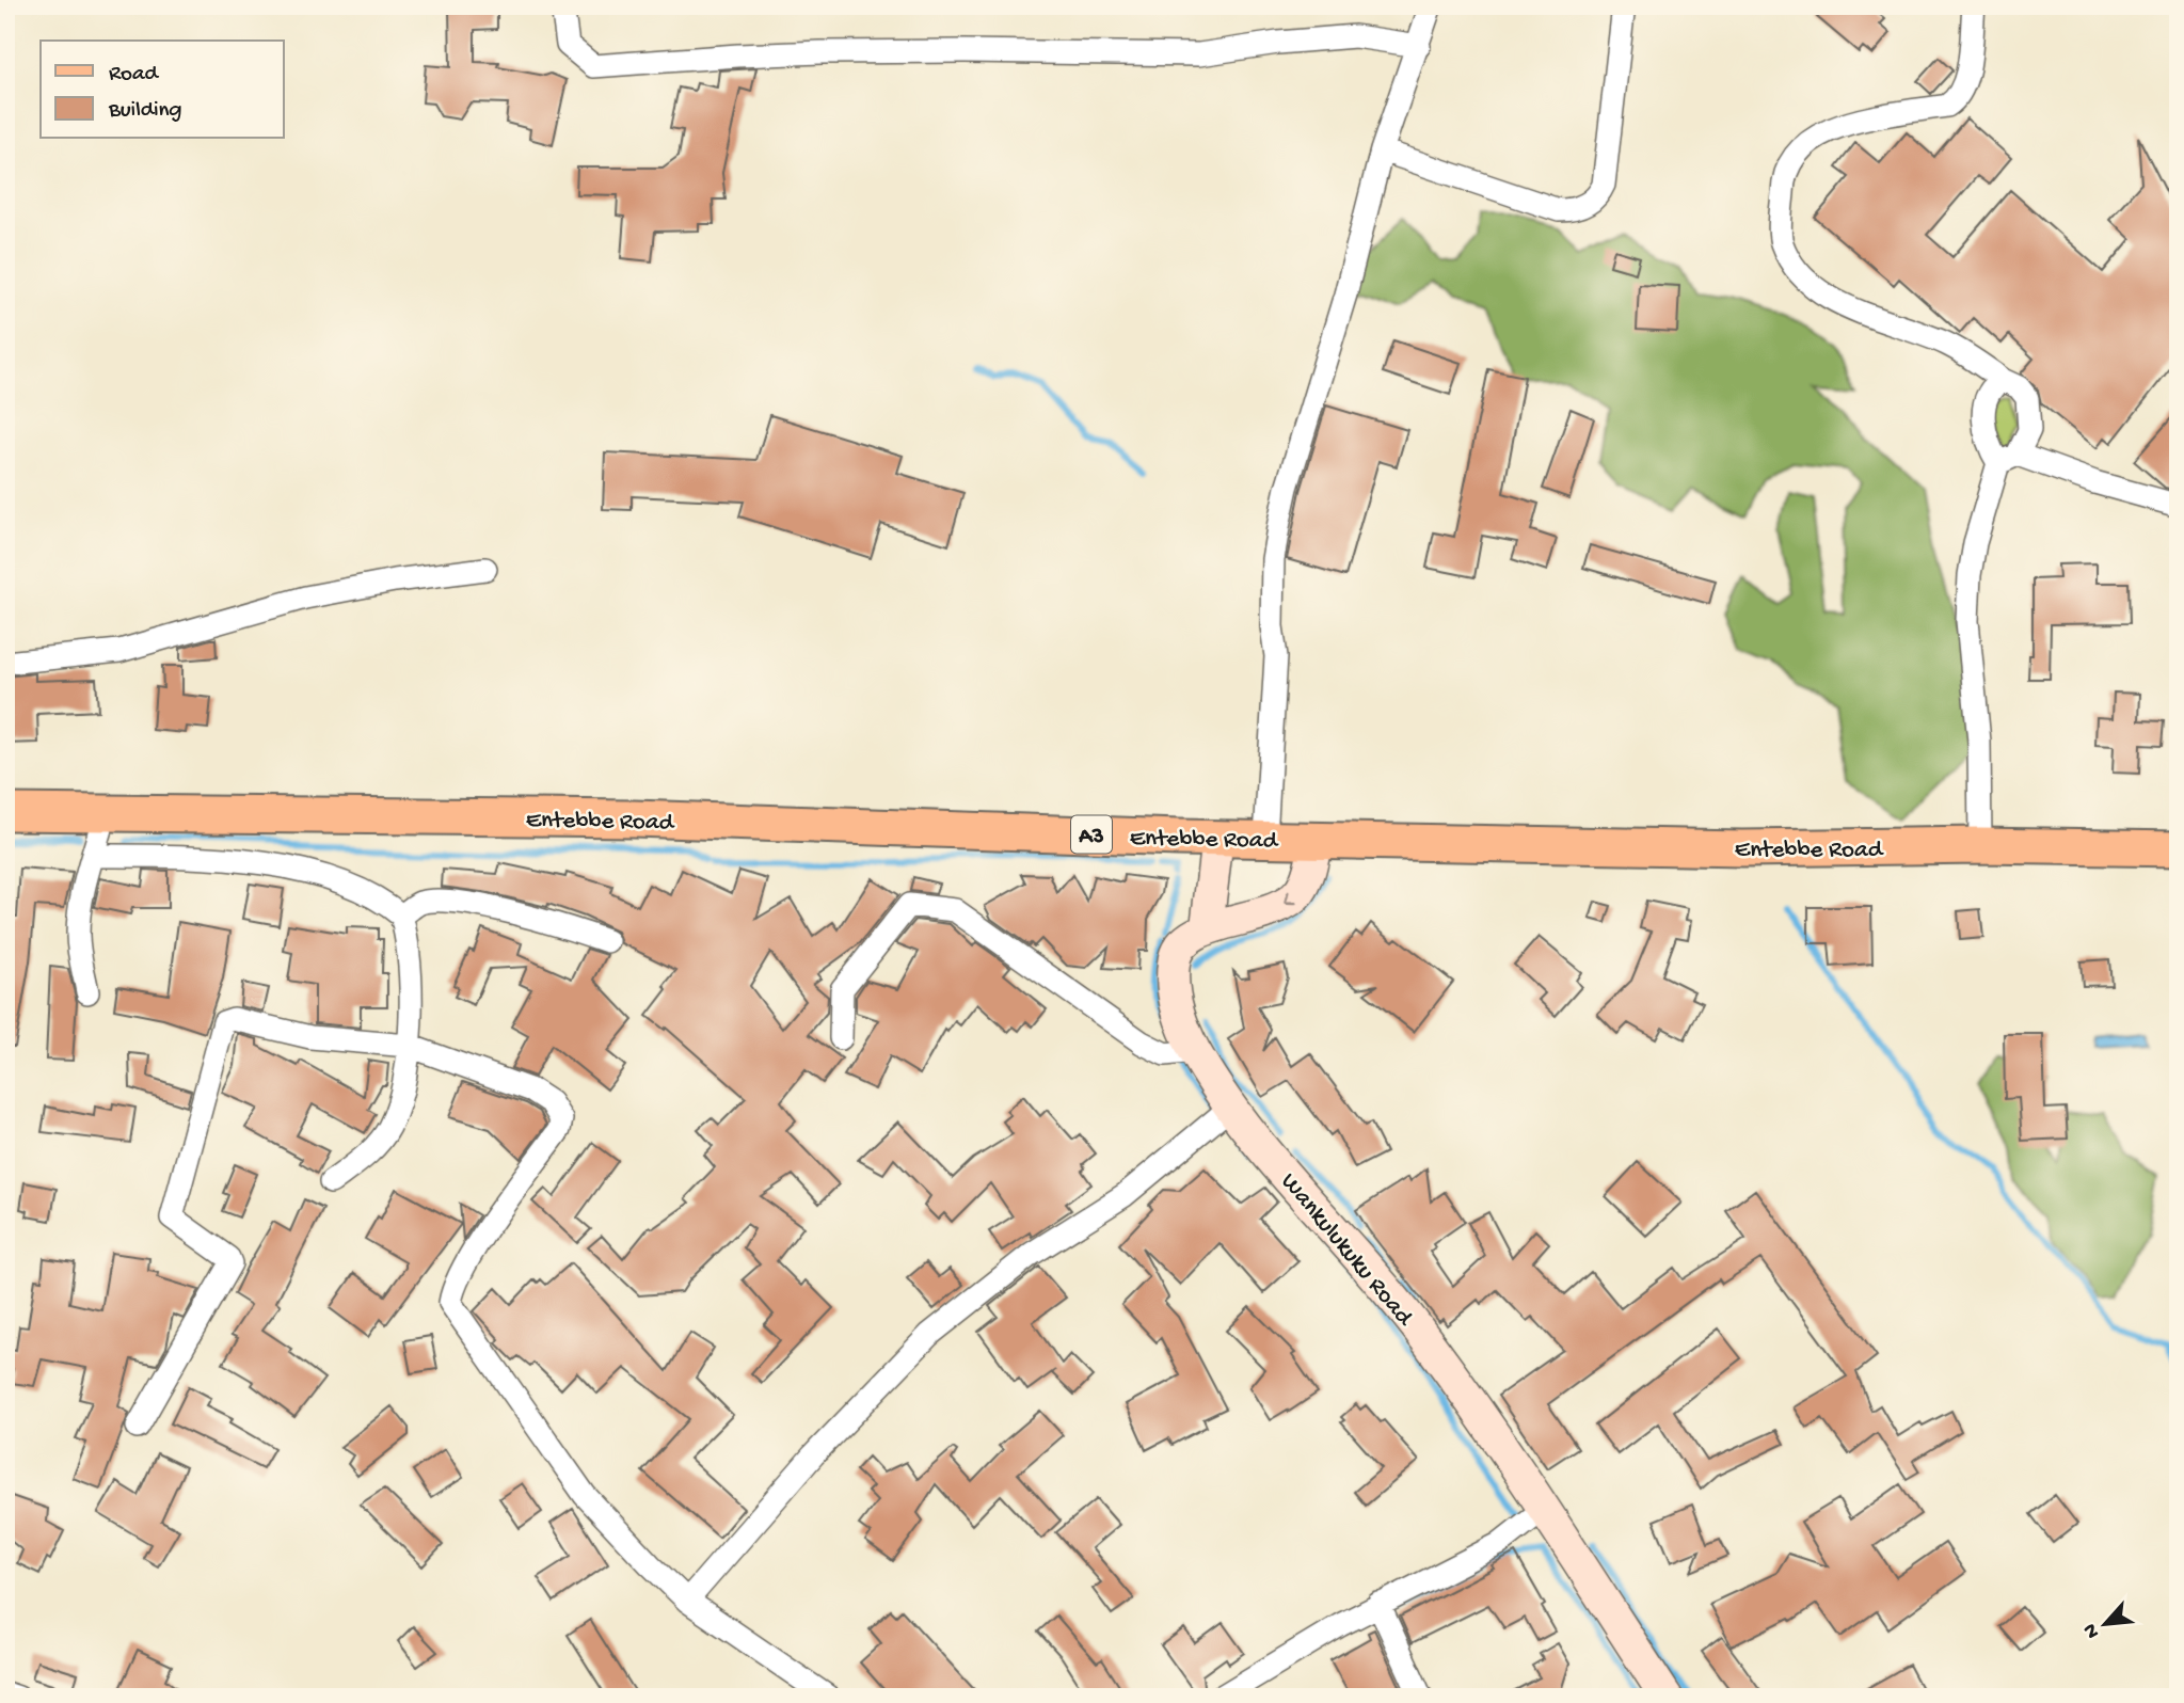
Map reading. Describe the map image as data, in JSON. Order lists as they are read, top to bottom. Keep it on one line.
{"streets":{"main road":["Entebbe Road","A3","Wankulukuku Road"]},"crossings":[["Entebbe Road","Wankulukuku Road"]],"legend":["Road","Building"],"north":"bottom left"}
